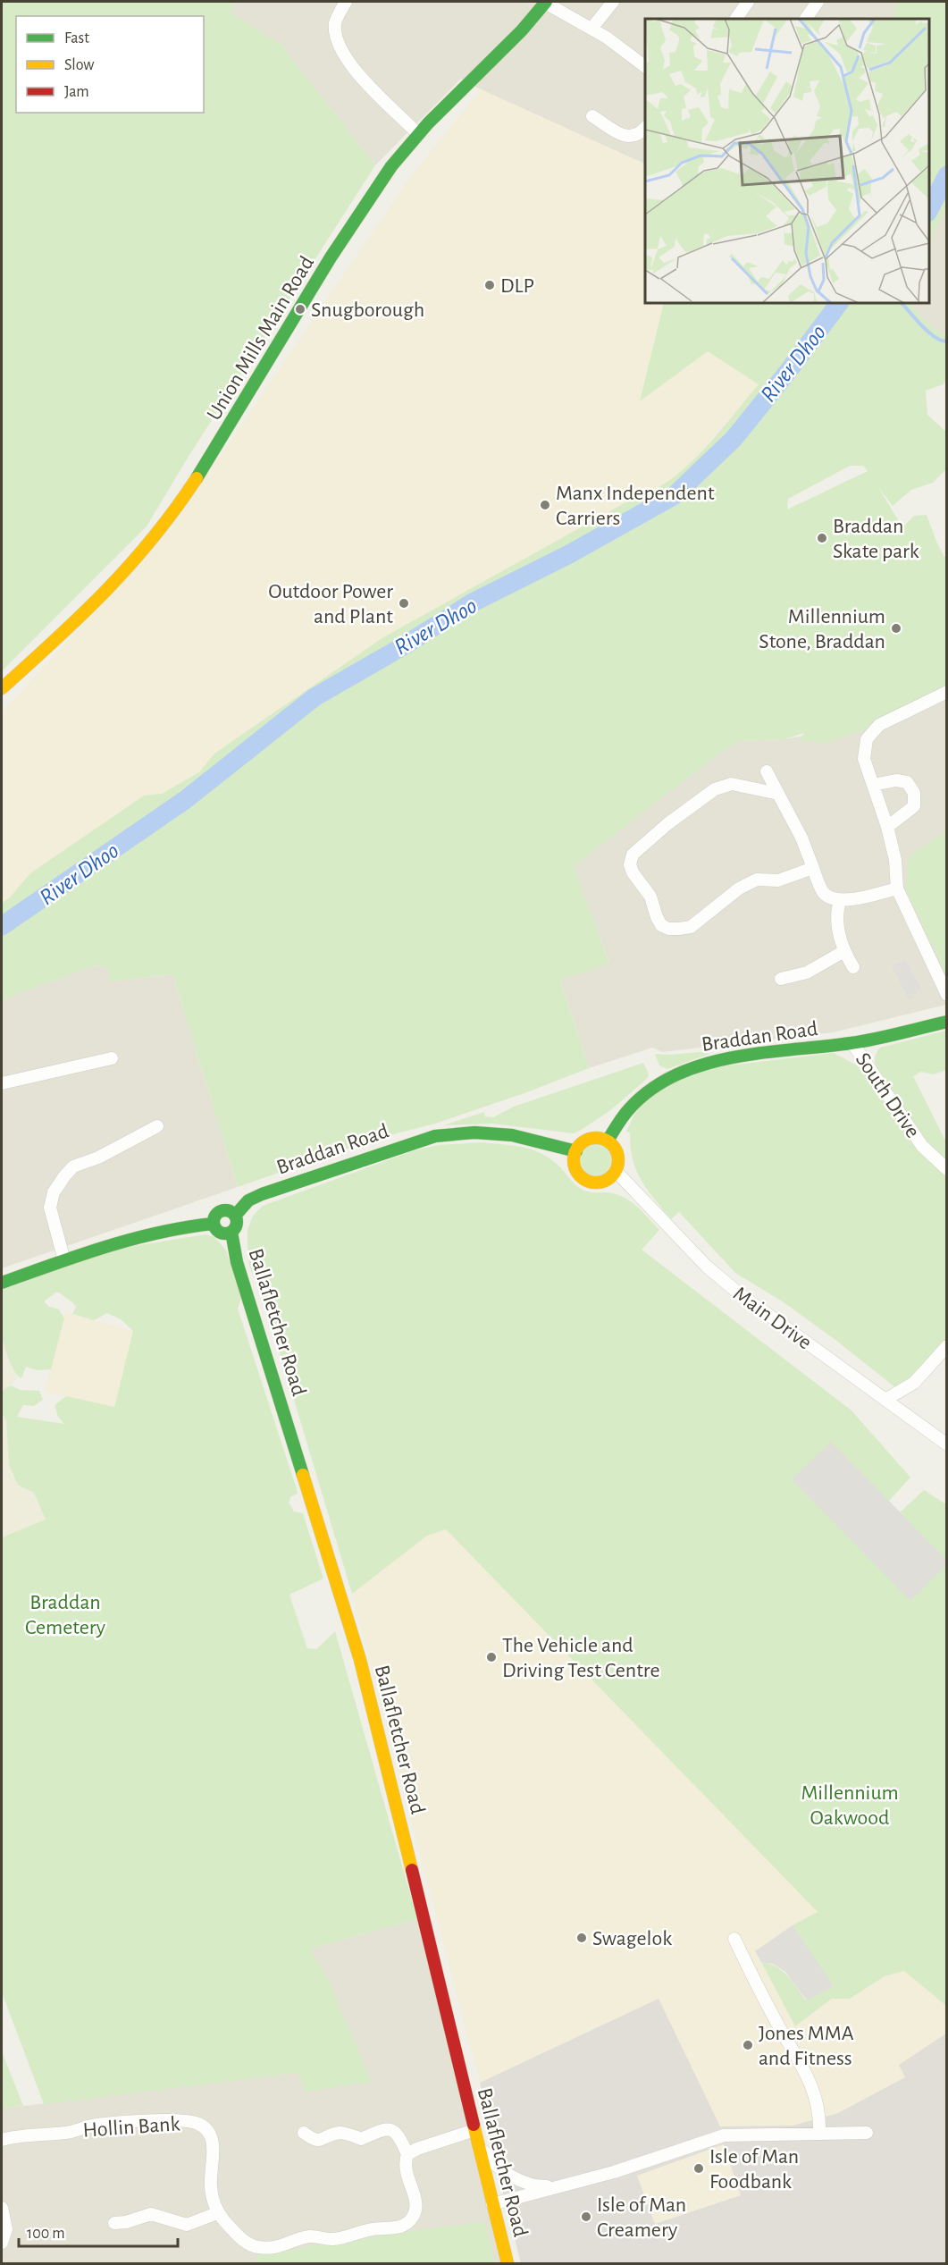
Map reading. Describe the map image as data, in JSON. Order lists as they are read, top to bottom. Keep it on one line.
{"streets":{"main road":["Union Mills Main Road","Braddan Road","Ballafletcher Road"],"street":["South Drive","Main Drive","Hollin Bank"]},"crossings":[["Braddan Road","South Drive"],["Braddan Road","Main Drive"],["Braddan Road","Ballafletcher Road"]],"water":["River Dhoo"],"parks":["Braddan Cemetery","Millennium Oakwood"],"places":["DLP","Snugborough","Manx Independent Carriers","Braddan Skate park","Outdoor Power and Plant","Millennium Stone, Braddan","The Vehicle and Driving Test Centre","Swagelok","Jones MMA and Fitness","Isle of Man Foodbank","Isle of Man Creamery"],"legend":["Fast","Slow","Jam"],"scale_bar":"100 m"}
